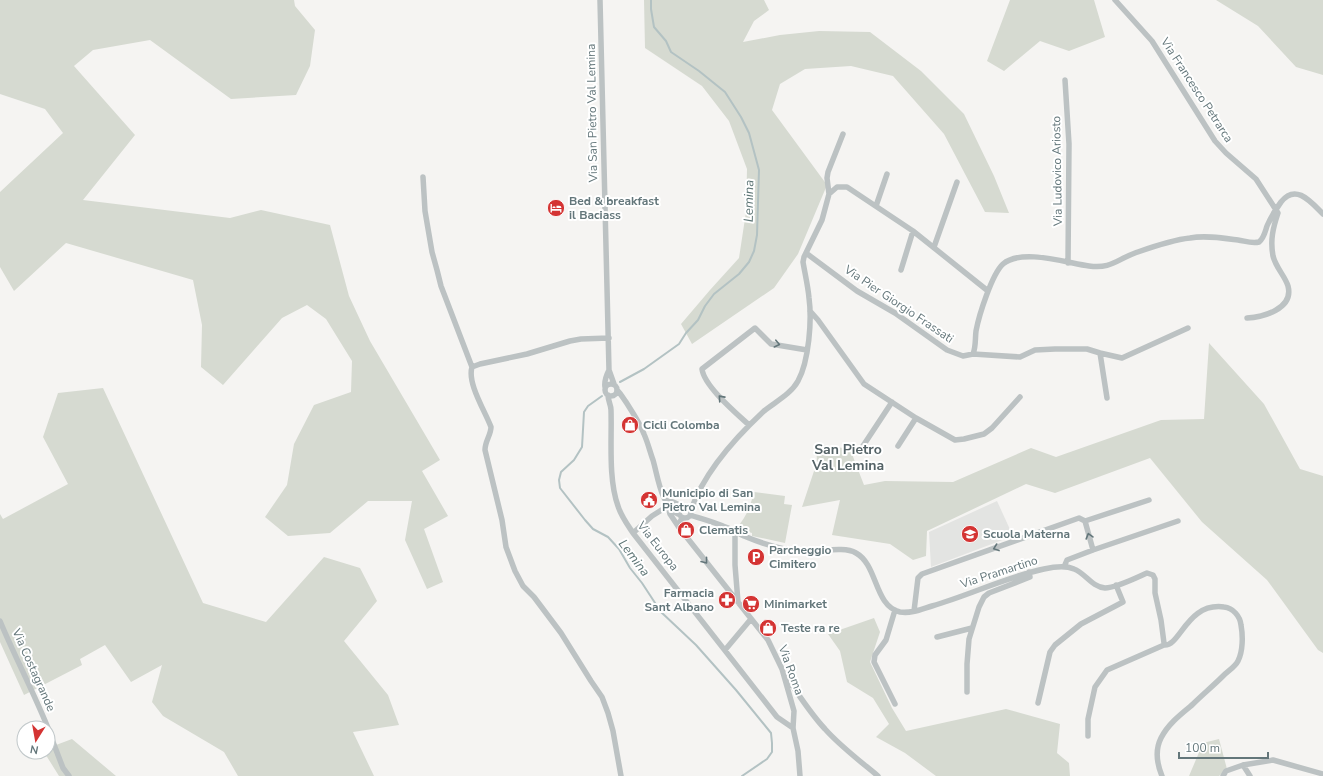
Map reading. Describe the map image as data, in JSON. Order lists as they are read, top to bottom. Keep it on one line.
{"streets":{"street":["Via Francesco Petrarca","Via San Pietro Val Lemina","Via Ludovico Ariosto","Via Pier Giorgio Frassati","Via Europa","Via Pramartino","Via Costagrande","Via Roma"]},"crossings":[["Via San Pietro Val Lemina","Via Europa"],["Via Europa","Via Roma"]],"one_way":["Via Roma"],"districts":["San Pietro Val Lemina"],"water":["Lemina"],"places":{"hotel":["Bed & breakfast il Baciass"],"shop":["Cicli Colomba","Clematis","Teste ra re"],"public building":["Municipio di San Pietro Val Lemina"],"school or university":["Scuola Materna"],"parking":["Parcheggio Cimitero"],"pharmacy":["Farmacia Sant Albano"],"supermarket":["Minimarket"]},"scale_bar":"100 m","north":"bottom"}
